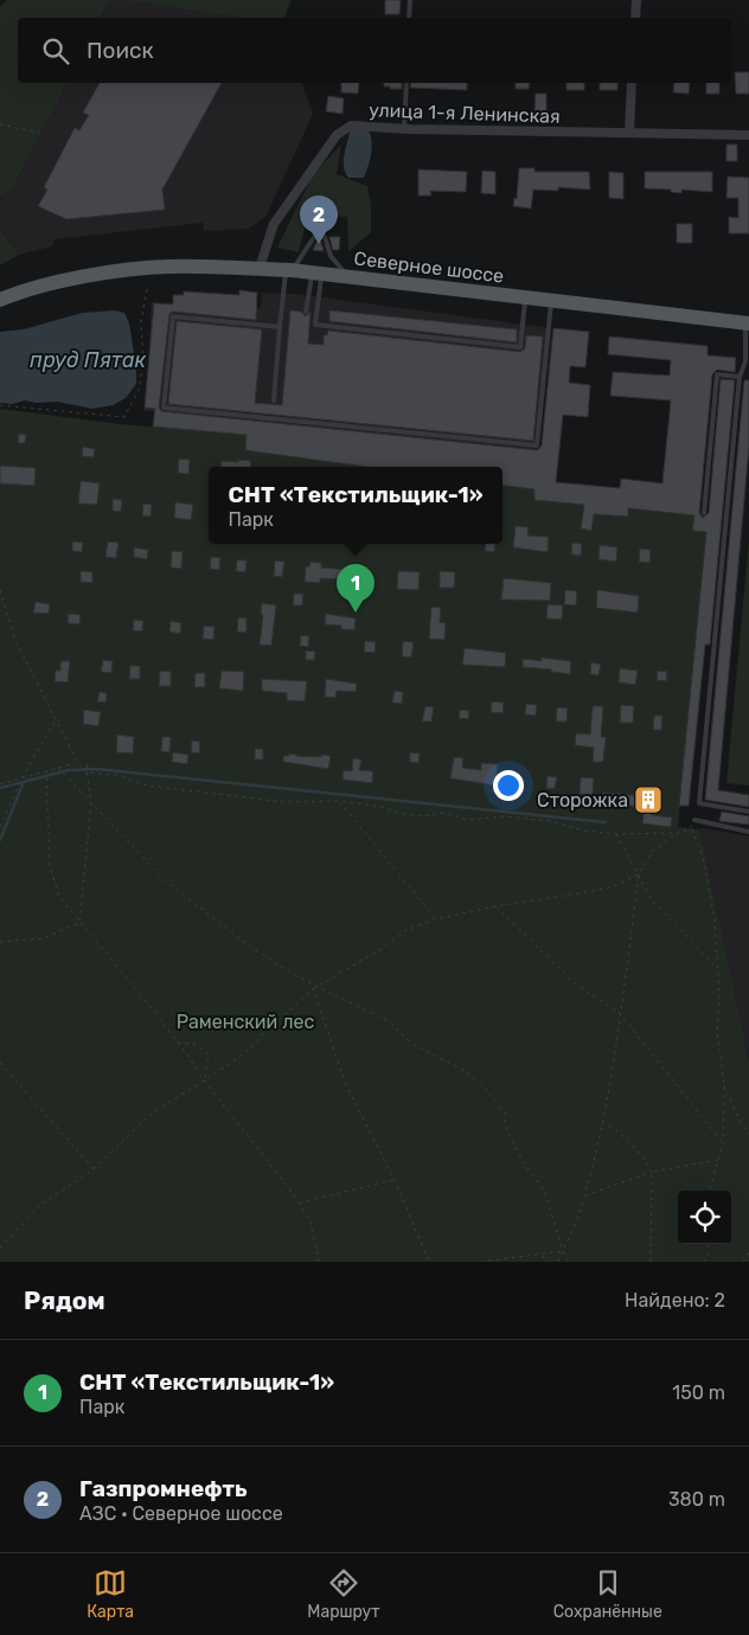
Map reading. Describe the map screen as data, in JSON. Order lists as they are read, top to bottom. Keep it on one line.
{"streets":{"main road":["Северное шоссе"],"street":["улица 1-я Ленинская"]},"crossings":[["улица 1-я Ленинская","Северное шоссе"]],"water":["пруд Пятак"],"parks":["Раменский лес"],"places":{"building":["Сторожка"]},"page":{"search":"Поиск","pins":["2","1"],"popup":["СНТ «Текстильщик-1»","Парк"],"heading":["Рядом","Найдено: 2"],"list":[{"mark":"1","name":"СНТ «Текстильщик-1»","note":"Парк","value":"150 m"},{"mark":"2","name":"Газпромнефть","note":"АЗС · Северное шоссе","value":"380 m"}],"nav":["Карта","Маршрут","Сохранённые"]}}
